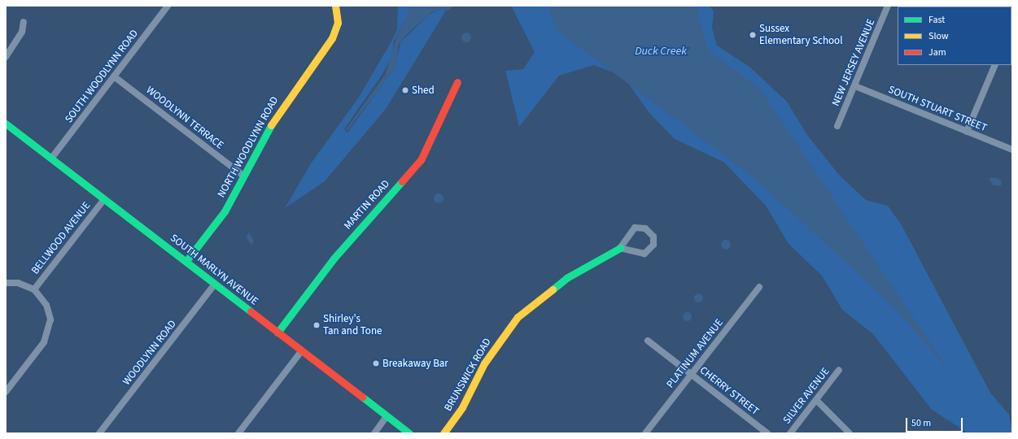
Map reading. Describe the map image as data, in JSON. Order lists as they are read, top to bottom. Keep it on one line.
{"streets":{"street":["NEW JERSEY AVENUE","SOUTH WOODLYNN ROAD","SOUTH STUART STREET","WOODLYNN TERRACE","NORTH WOODLYNN ROAD","MARTIN ROAD","BELLWOOD AVENUE","SOUTH MARLYN AVENUE","WOODLYNN ROAD","PLATINUM AVENUE","BRUNSWICK ROAD","CHERRY STREET","SILVER AVENUE"]},"crossings":[["NEW JERSEY AVENUE","SOUTH STUART STREET"],["SOUTH WOODLYNN ROAD","WOODLYNN TERRACE"],["SOUTH WOODLYNN ROAD","SOUTH MARLYN AVENUE"],["WOODLYNN TERRACE","NORTH WOODLYNN ROAD"],["NORTH WOODLYNN ROAD","SOUTH MARLYN AVENUE"],["MARTIN ROAD","SOUTH MARLYN AVENUE"],["BELLWOOD AVENUE","SOUTH MARLYN AVENUE"],["SOUTH MARLYN AVENUE","WOODLYNN ROAD"],["PLATINUM AVENUE","CHERRY STREET"]],"water":["Duck Creek"],"places":["Sussex Elementary School","Shed","Shirley's Tan and Tone","Breakaway Bar"],"legend":["Fast","Slow","Jam"],"scale_bar":"50 m"}
